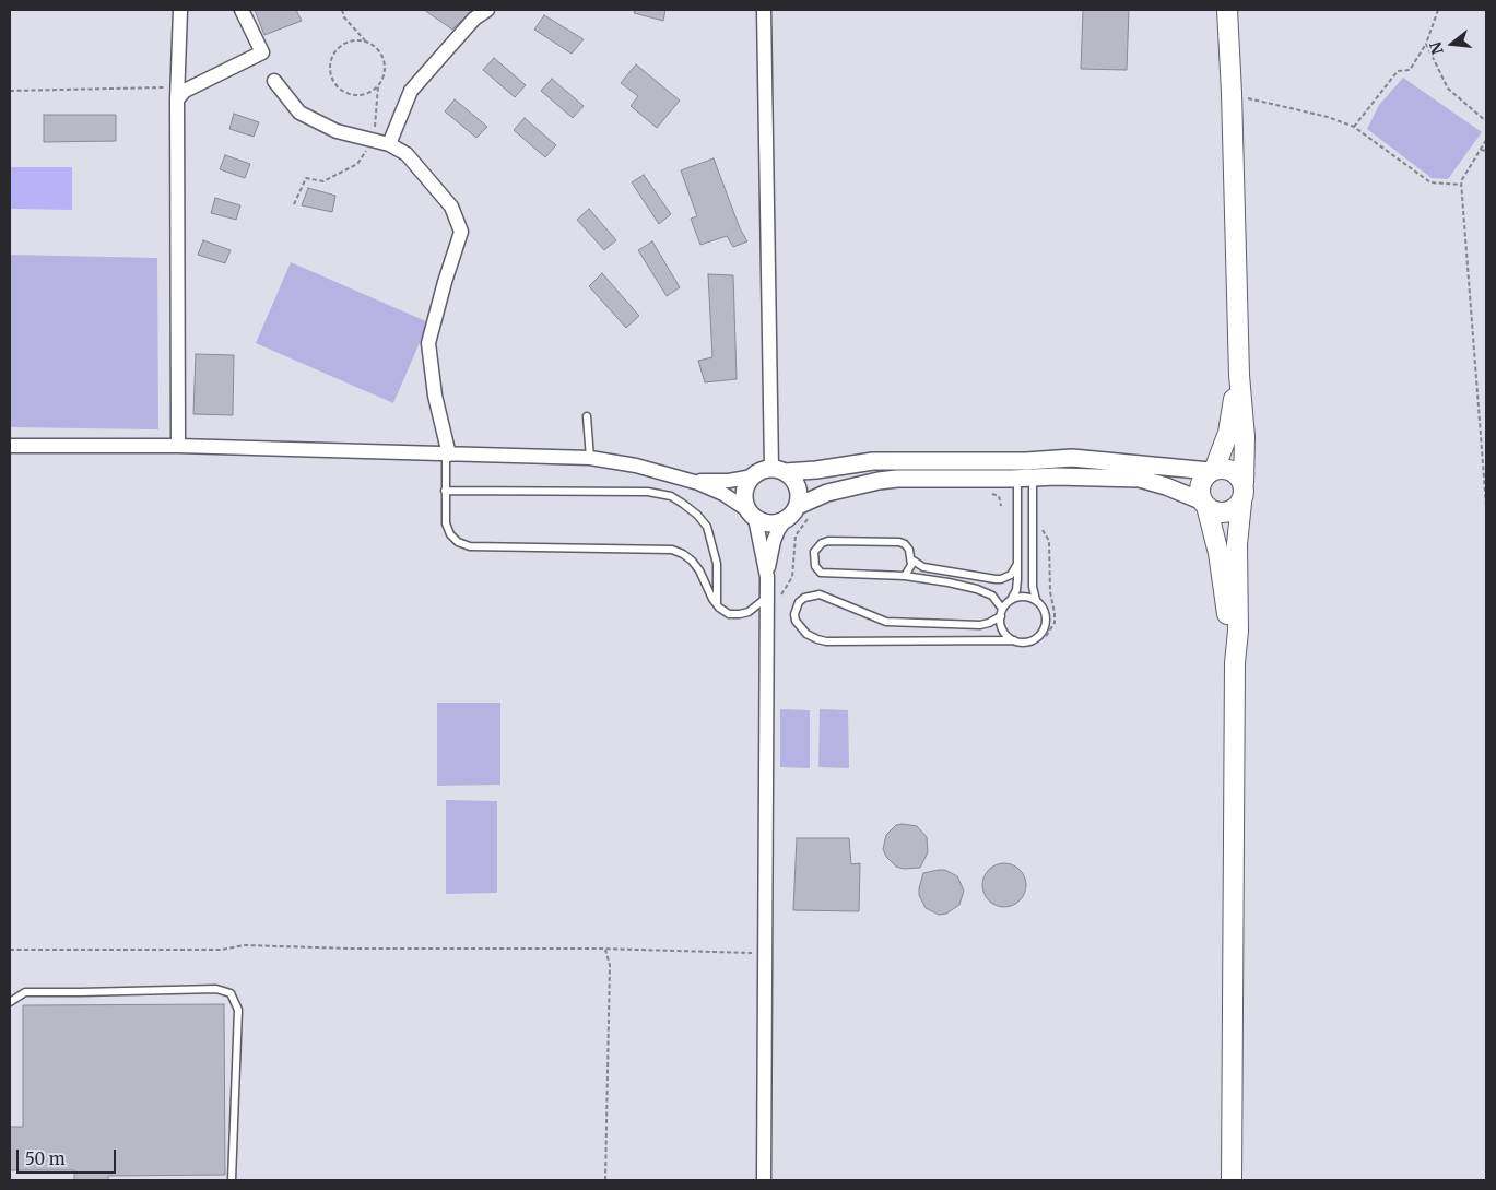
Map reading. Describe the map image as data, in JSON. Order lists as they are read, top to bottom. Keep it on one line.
{"scale_bar":"50 m","north":"left"}
